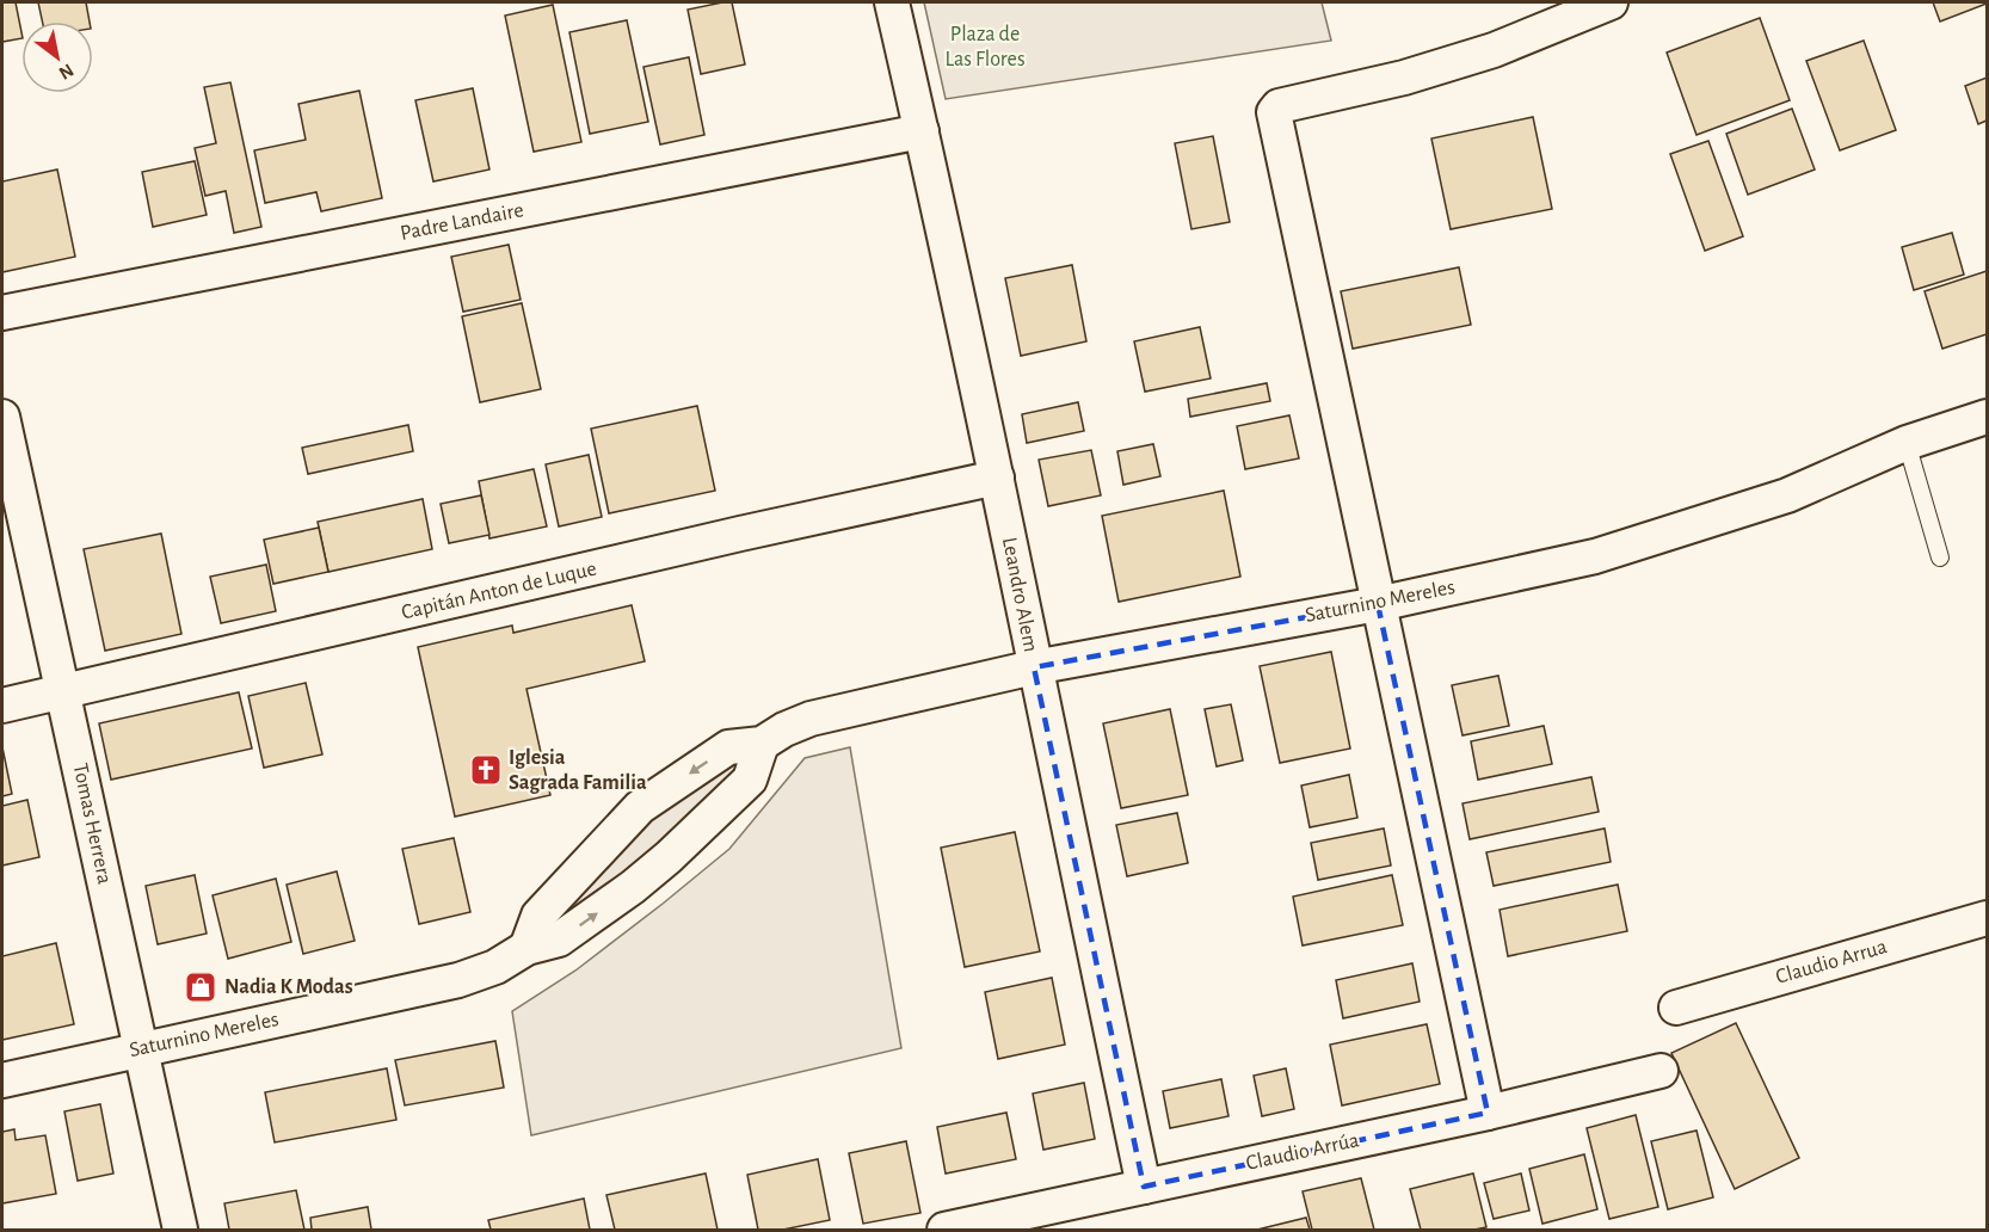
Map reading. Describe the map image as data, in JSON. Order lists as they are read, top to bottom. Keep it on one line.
{"streets":{"street":["Padre Landaire","Capitán Anton de Luque","Leandro Alem","Saturnino Mereles","Tomas Herrera","Claudio Arrua","Claudio Arrúa"]},"crossings":[["Padre Landaire","Leandro Alem"],["Capitán Anton de Luque","Leandro Alem"],["Capitán Anton de Luque","Tomas Herrera"],["Leandro Alem","Saturnino Mereles"],["Leandro Alem","Claudio Arrúa"],["Saturnino Mereles","Tomas Herrera"]],"parks":["Plaza de Las Flores"],"places":{"church":["Iglesia Sagrada Familia"],"shop":["Nadia K Modas"]},"north":"bottom right"}
